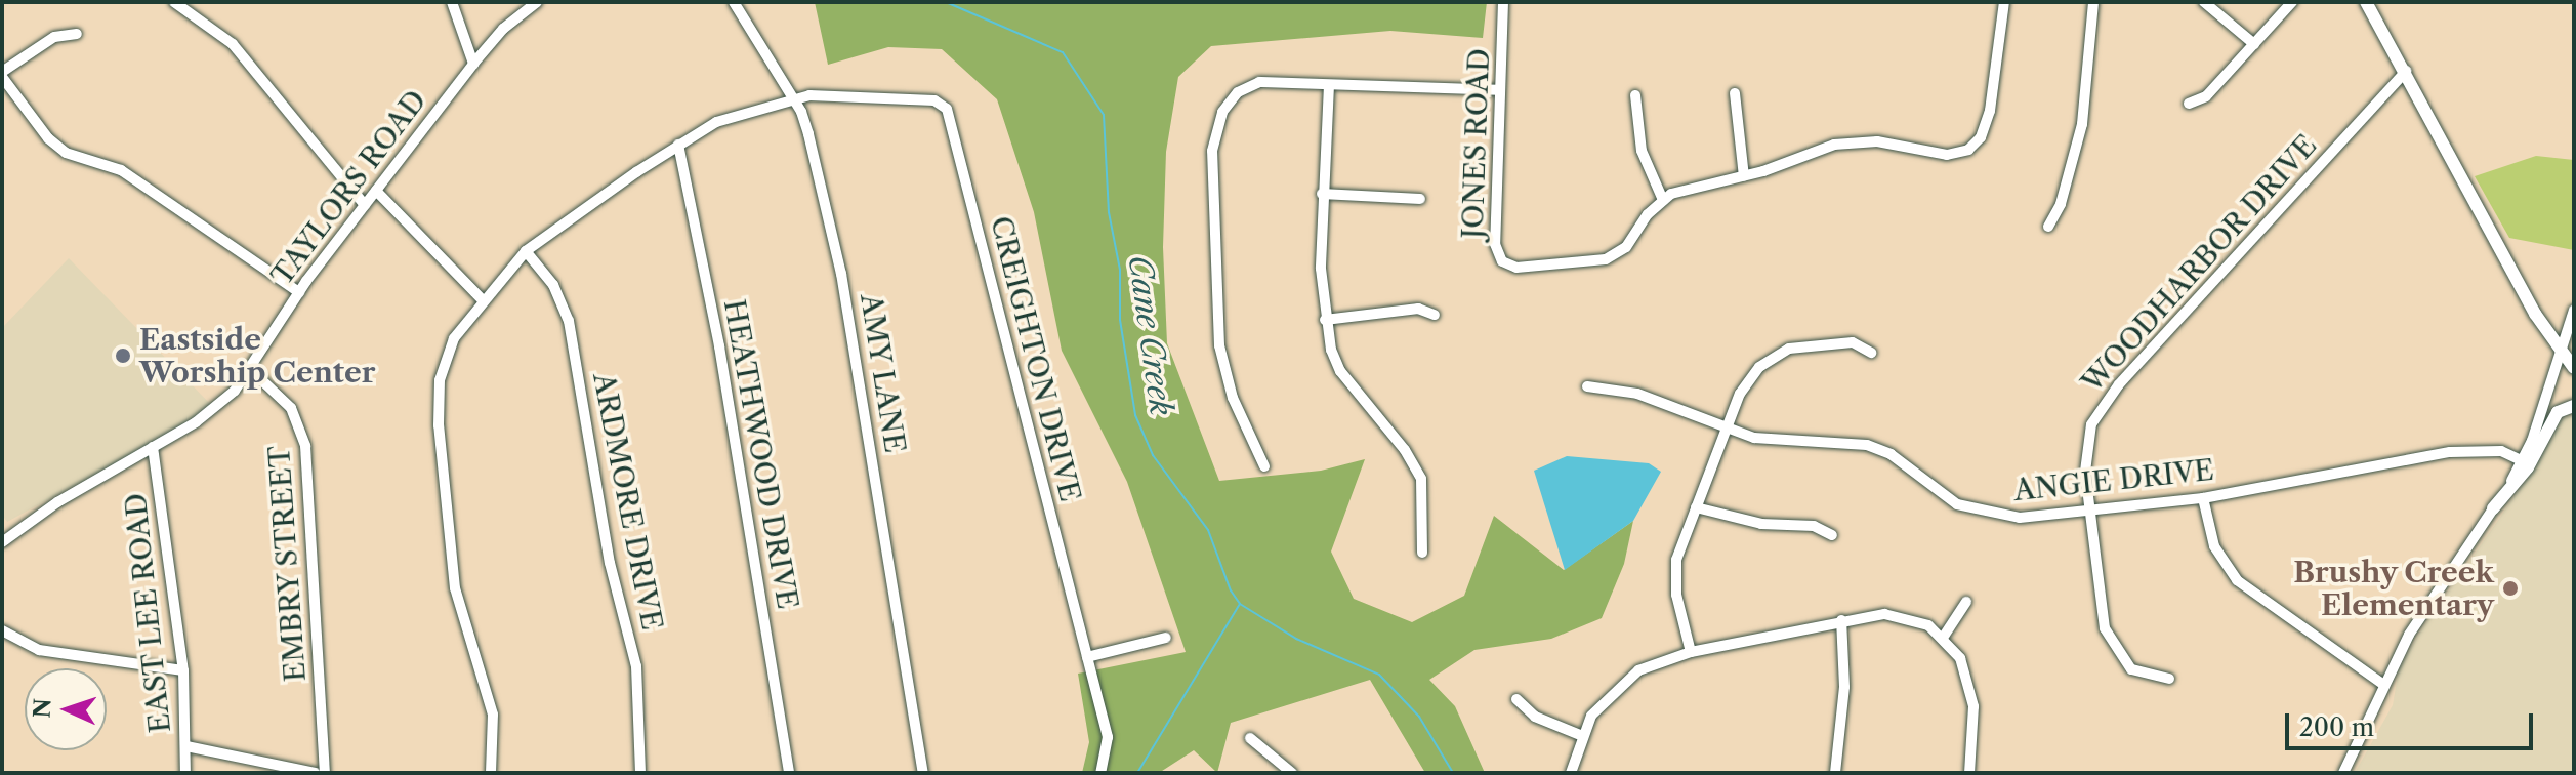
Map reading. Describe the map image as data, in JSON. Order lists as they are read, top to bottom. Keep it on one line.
{"streets":{"street":["JONES ROAD","TAYLORS ROAD","WOODHARBOR DRIVE","CREIGHTON DRIVE","AMY LANE","HEATHWOOD DRIVE","ANGIE DRIVE","ARDMORE DRIVE","EMBRY STREET","EAST LEE ROAD"]},"crossings":[["TAYLORS ROAD","EMBRY STREET"],["TAYLORS ROAD","EAST LEE ROAD"],["WOODHARBOR DRIVE","ANGIE DRIVE"],["CREIGHTON DRIVE","AMY LANE"],["CREIGHTON DRIVE","HEATHWOOD DRIVE"],["CREIGHTON DRIVE","ARDMORE DRIVE"]],"water":["Cane Creek"],"places":["Eastside Worship Center","Brushy Creek Elementary"],"scale_bar":"200 m","north":"left"}
